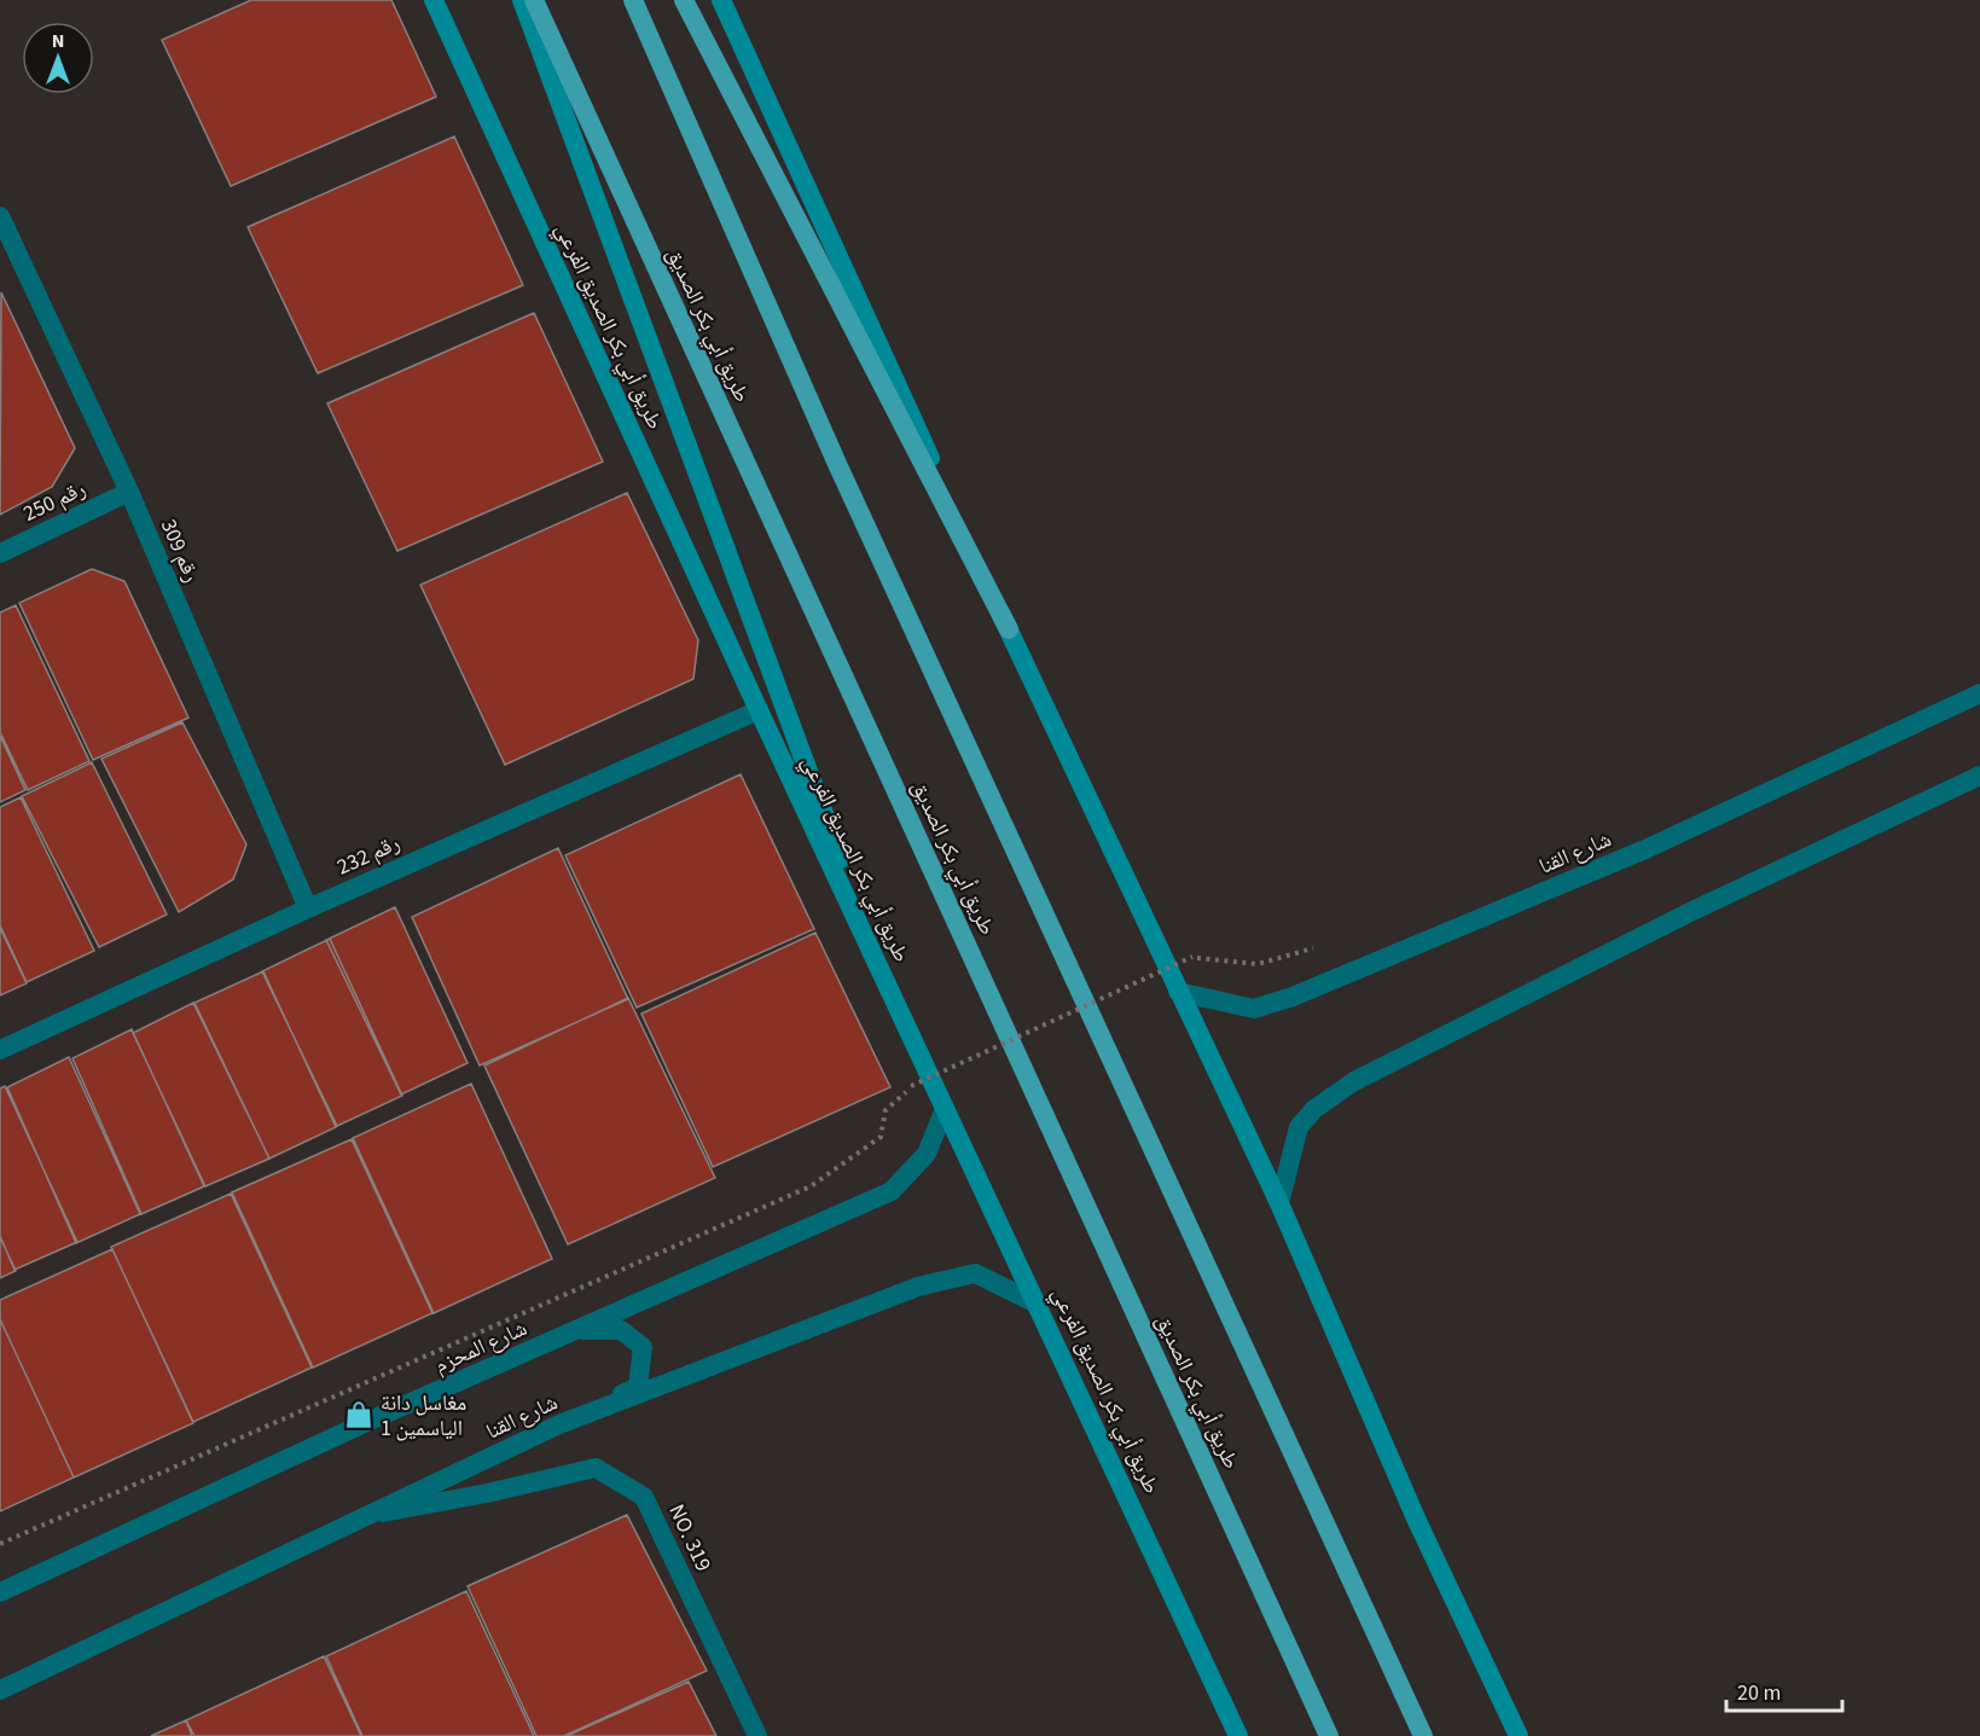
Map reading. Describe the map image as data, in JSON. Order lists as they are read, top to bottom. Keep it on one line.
{"streets":{"main road":["طريق أبي بكر الصديق","طريق أبي بكر الصديق الفرعي"],"street":["رقم 250","رقم 309","شارع القنا","رقم 232","شارع المحزم","NO. 319"]},"crossings":[["طريق أبي بكر الصديق الفرعي","شارع القنا"],["طريق أبي بكر الصديق الفرعي","رقم 232"],["طريق أبي بكر الصديق الفرعي","شارع المحزم"],["رقم 250","رقم 309"],["رقم 309","رقم 232"],["شارع القنا","NO. 319"]],"places":{"shop":["مغاسل دانة الياسمين 1"]},"scale_bar":"20 m","north":"top"}
